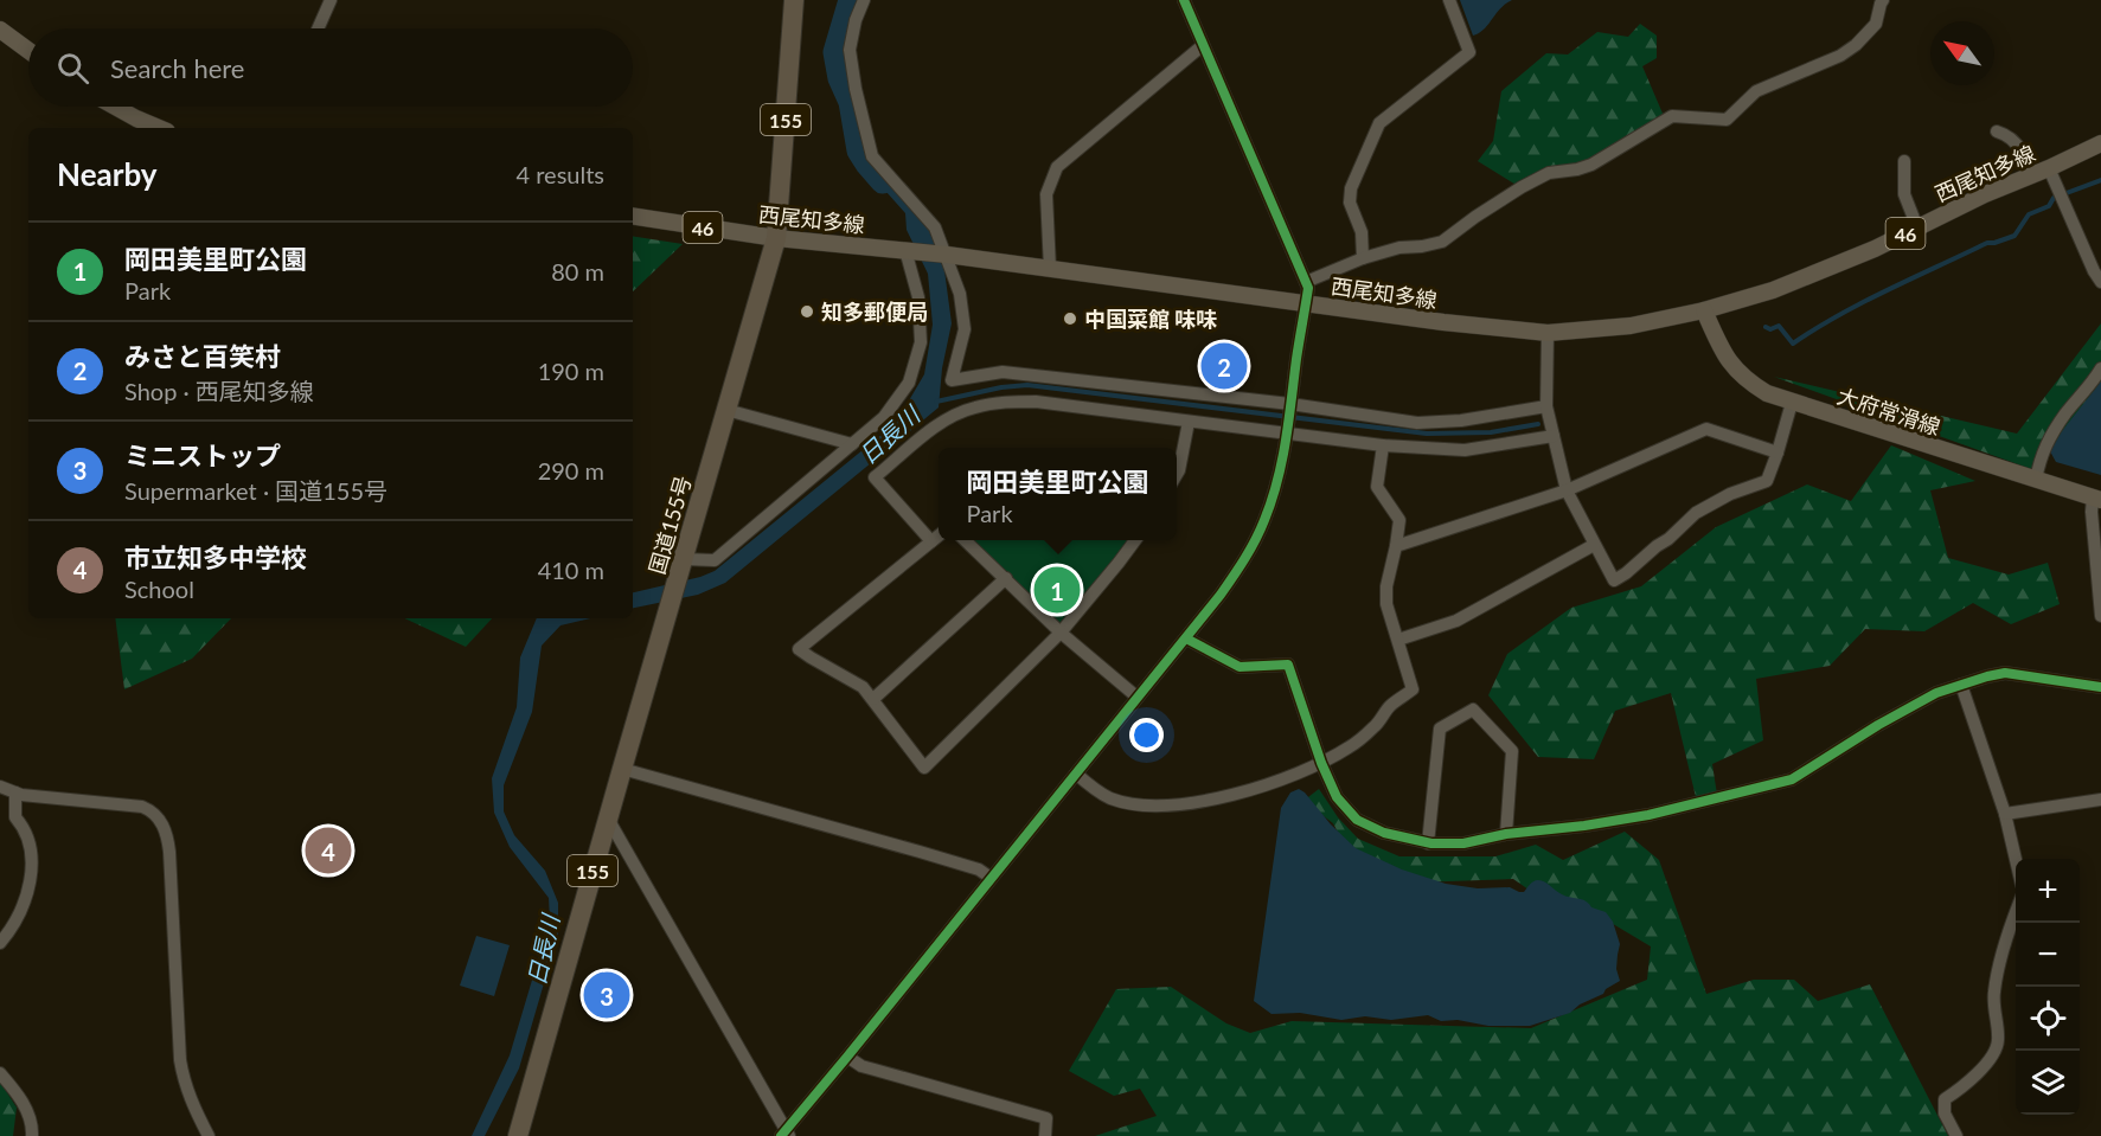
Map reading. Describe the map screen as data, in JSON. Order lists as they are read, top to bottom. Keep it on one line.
{"streets":{"highway":["155","国道155号"],"main road":["西尾知多線","46","大府常滑線"]},"crossings":[["西尾知多線","大府常滑線"],["西尾知多線","国道155号"]],"water":["日長川"],"places":["知多郵便局","中国菜館 味味"],"north":"top left","page":{"search":"Search here","heading":["Nearby","4 results"],"list":[{"mark":"1","name":"岡田美里町公園","note":"Park","value":"80 m"},{"mark":"2","name":"みさと百笑村","note":"Shop · 西尾知多線","value":"190 m"},{"mark":"3","name":"ミニストップ","note":"Supermarket · 国道155号","value":"290 m"},{"mark":"4","name":"市立知多中学校","note":"School","value":"410 m"}],"pins":["2","1","4","3"],"popup":["岡田美里町公園","Park"],"map_buttons":["+","−"]}}
